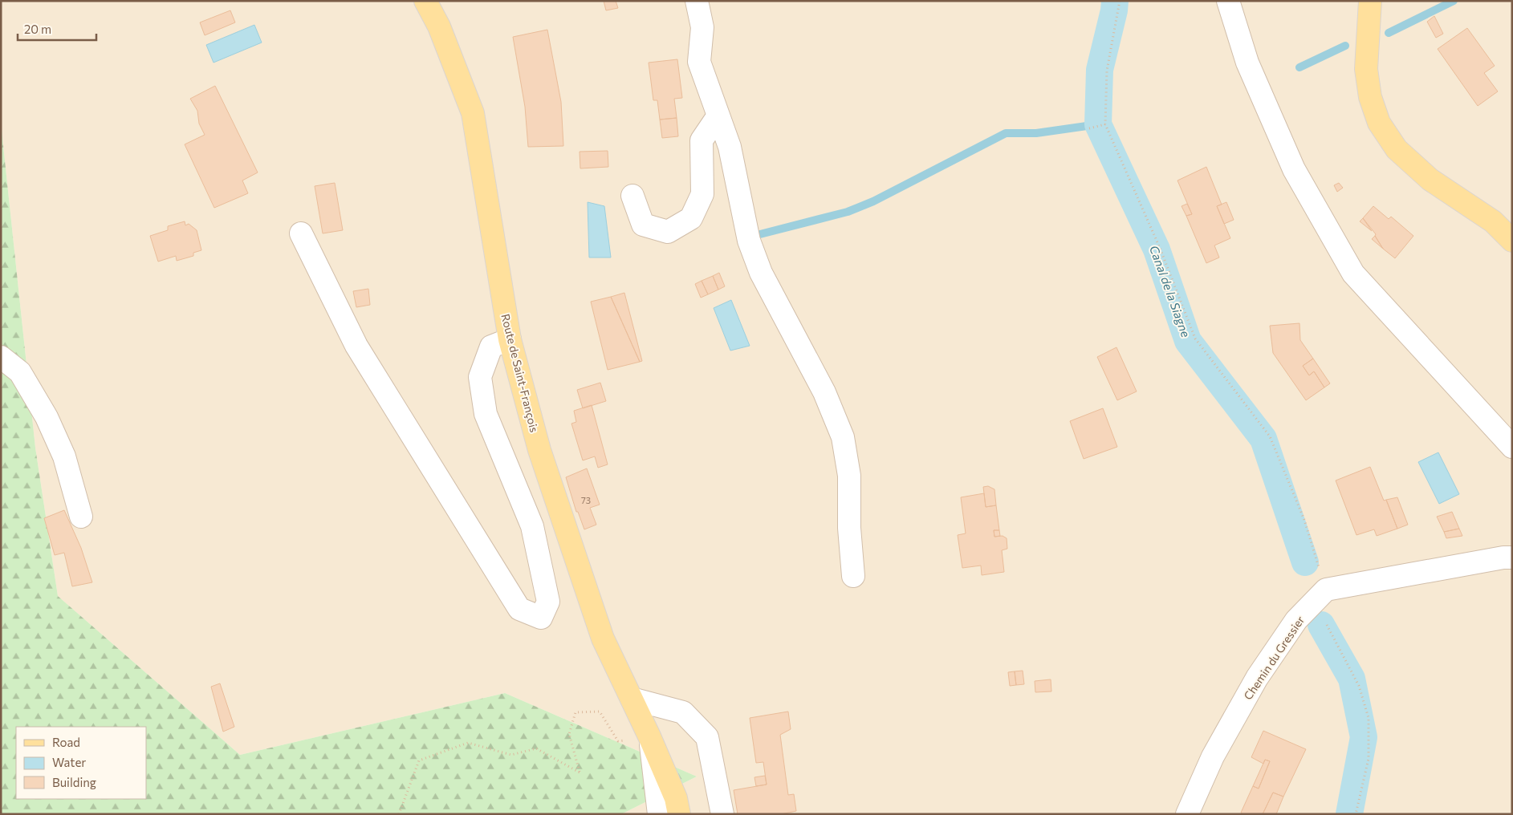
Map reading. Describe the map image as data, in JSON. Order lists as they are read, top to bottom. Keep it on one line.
{"streets":{"main road":["Route de Saint-François"],"street":["Chemin du Gressier"]},"water":["Canal de la Siagne"],"house_numbers":["73"],"legend":["Road","Water","Building"],"scale_bar":"20 m"}
